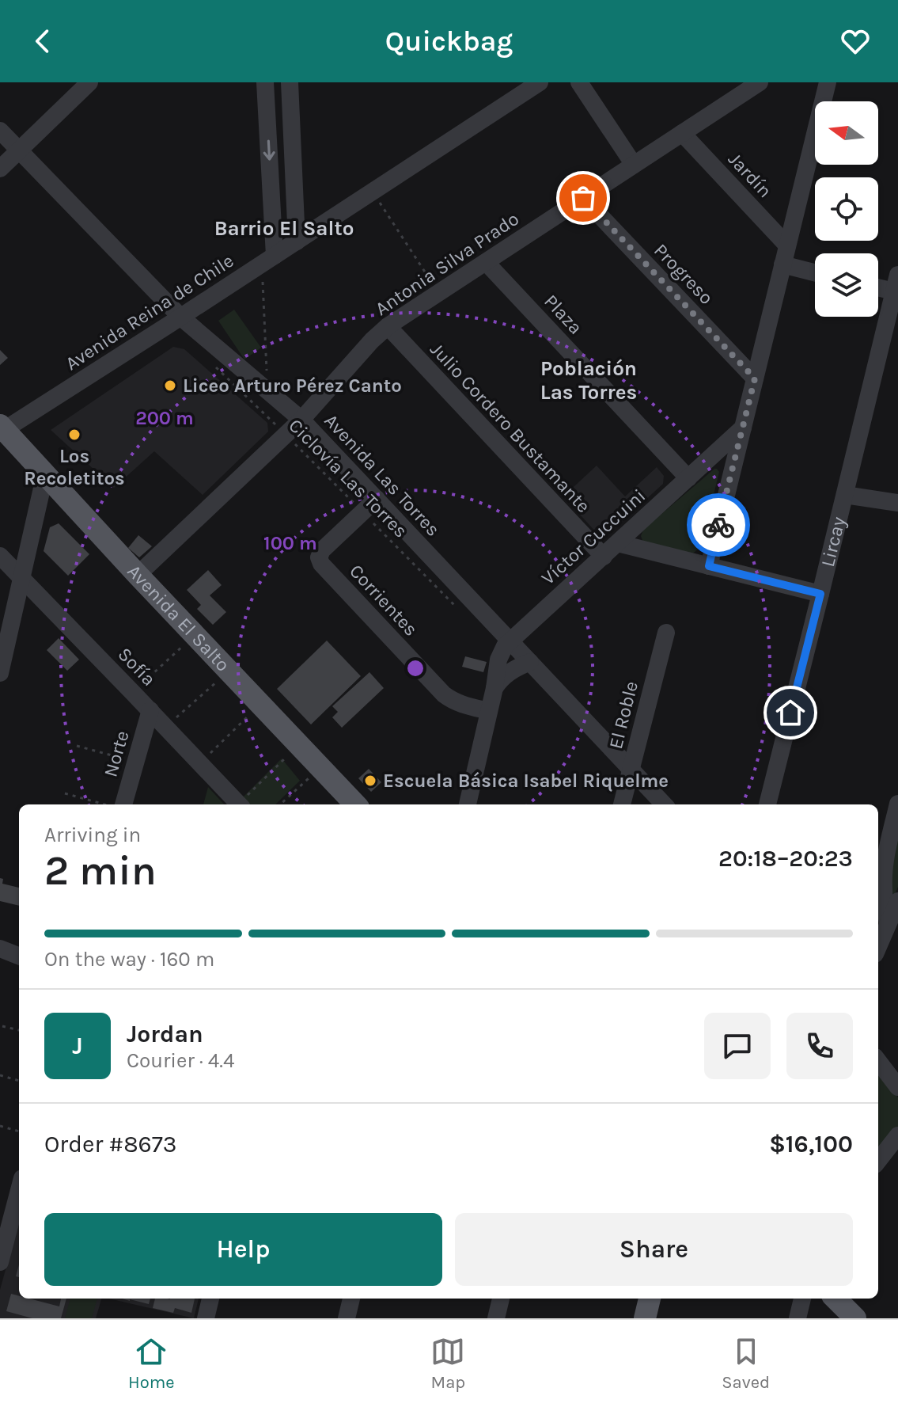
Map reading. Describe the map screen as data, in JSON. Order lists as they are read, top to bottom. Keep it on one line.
{"streets":{"main road":["Avenida El Salto"],"street":["Jardín","Antonia Silva Prado","Progreso","Avenida Reina de Chile","Plaza","Julio Cordero Bustamante","Avenida Las Torres","Víctor Cuccuini","Lircay","Corrientes","Sofía","El Roble","Norte"],"path":["Ciclovía Las Torres"]},"crossings":[["Jardín","Antonia Silva Prado"],["Antonia Silva Prado","Progreso"],["Antonia Silva Prado","Plaza"],["Antonia Silva Prado","Julio Cordero Bustamante"],["Antonia Silva Prado","Avenida Las Torres"],["Antonia Silva Prado","Ciclovía Las Torres"],["Antonia Silva Prado","Avenida El Salto"],["Avenida Reina de Chile","Avenida Las Torres"],["Avenida Reina de Chile","Avenida El Salto"],["Plaza","Víctor Cuccuini"],["Julio Cordero Bustamante","Víctor Cuccuini"],["Avenida Las Torres","Víctor Cuccuini"],["Avenida Las Torres","Corrientes"],["Avenida Las Torres","El Roble"],["Ciclovía Las Torres","Corrientes"],["Víctor Cuccuini","Corrientes"],["Sofía","Norte"]],"districts":["Barrio El Salto","Población Las Torres"],"places":["Liceo Arturo Pérez Canto","Los Recoletitos","Escuela Básica Isabel Riquelme"],"north":"left","page":{"header":"Quickbag","heading":["2 min","Arriving in","20:18–20:23"],"panel":["Jordan","Courier · 4.4","Order #8673","$16,100"],"bar":"On the way · 160 m","round":"J","buttons":["Help","Share"],"tabs":["Home","Map","Saved"]},"rings":["200 m","100 m"]}
